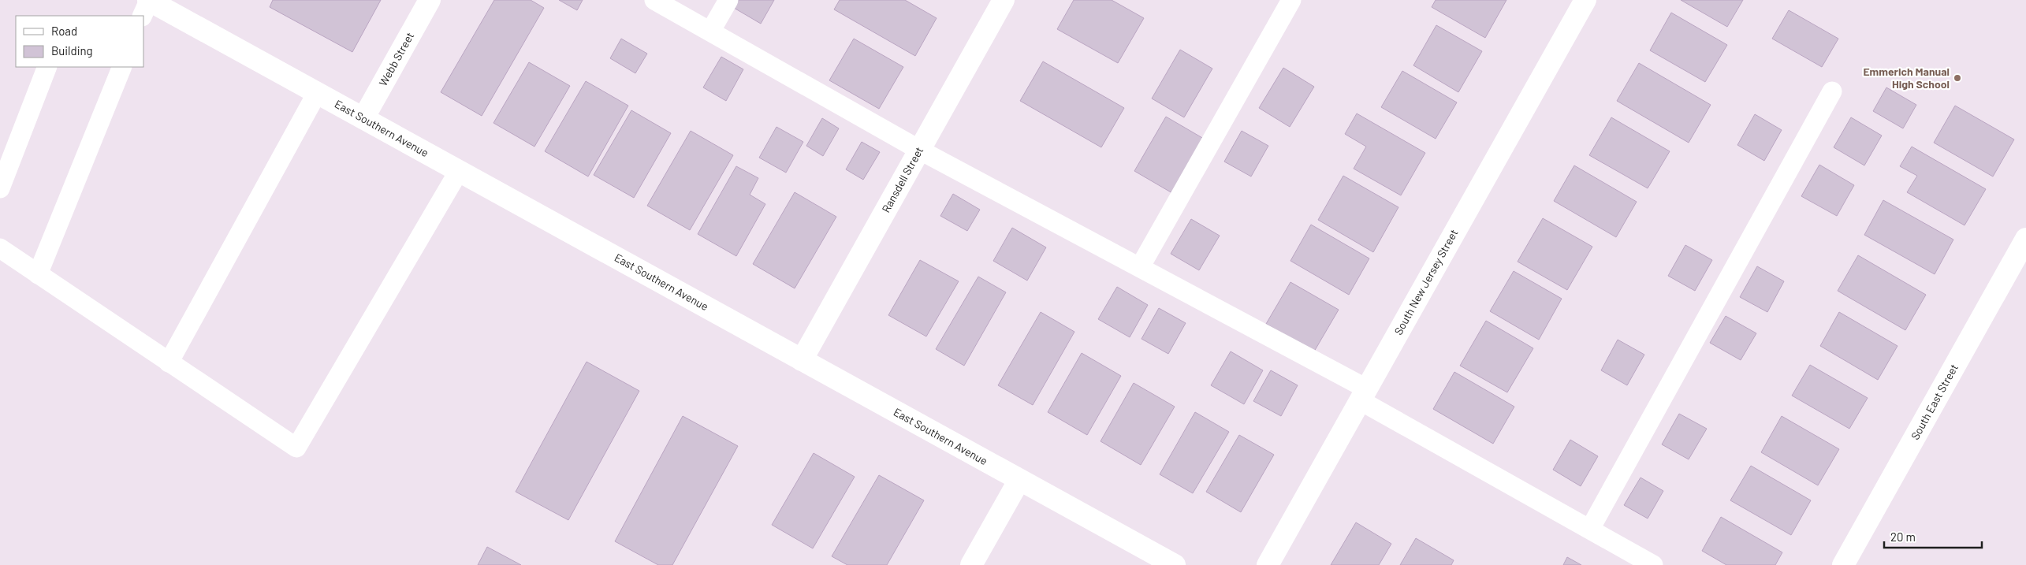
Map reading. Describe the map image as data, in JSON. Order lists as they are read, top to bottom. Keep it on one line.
{"streets":{"street":["Webb Street","East Southern Avenue","Ransdell Street","South New Jersey Street","South East Street"]},"crossings":[["Webb Street","East Southern Avenue"],["East Southern Avenue","Ransdell Street"]],"places":["Emmerich Manual High School"],"legend":["Road","Building"],"scale_bar":"20 m"}
